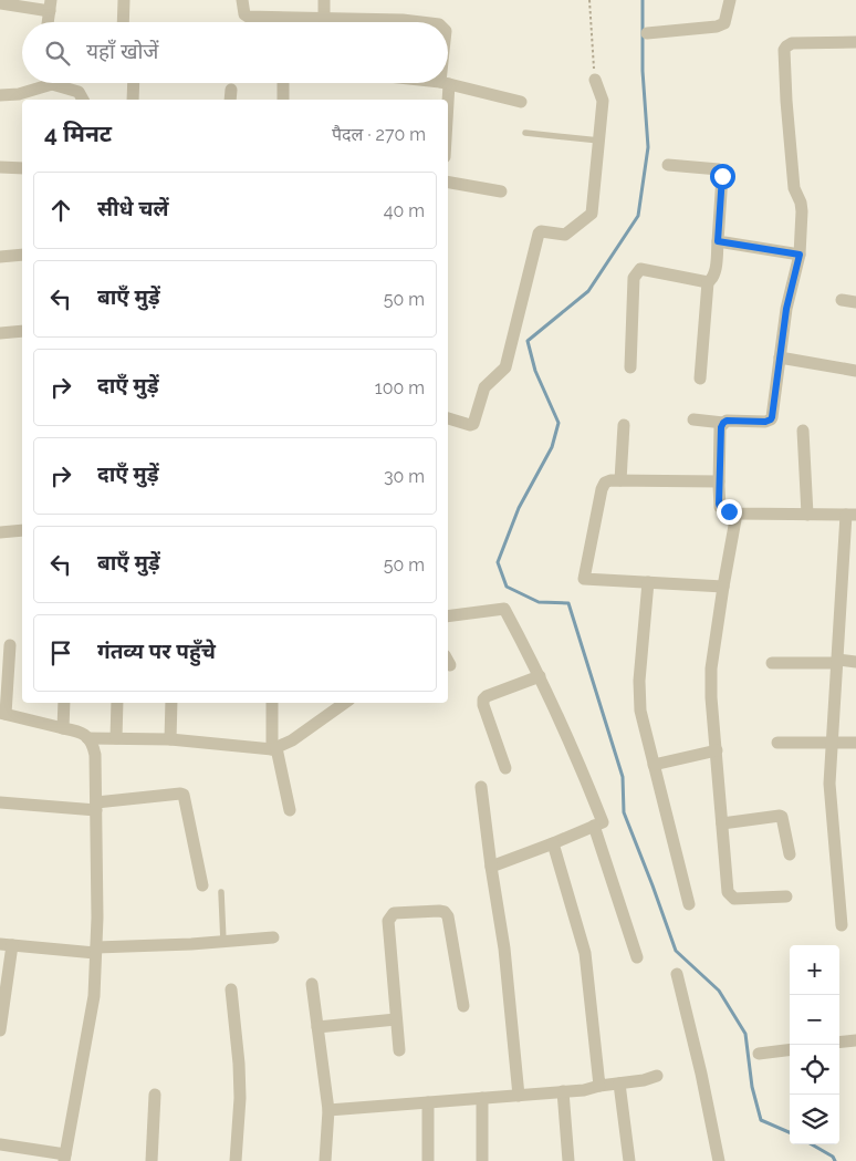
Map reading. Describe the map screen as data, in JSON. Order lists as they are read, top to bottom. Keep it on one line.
{"page":{"search":"यहाँ खोजें","heading":["4 मिनट","पैदल · 270 m"],"list":[["सीधे चलें","40 m"],["बाएँ मुड़ें","50 m"],["दाएँ मुड़ें","100 m"],["दाएँ मुड़ें","30 m"],["बाएँ मुड़ें","50 m"],"गंतव्य पर पहुँचे"],"map_buttons":["+","−"]}}
